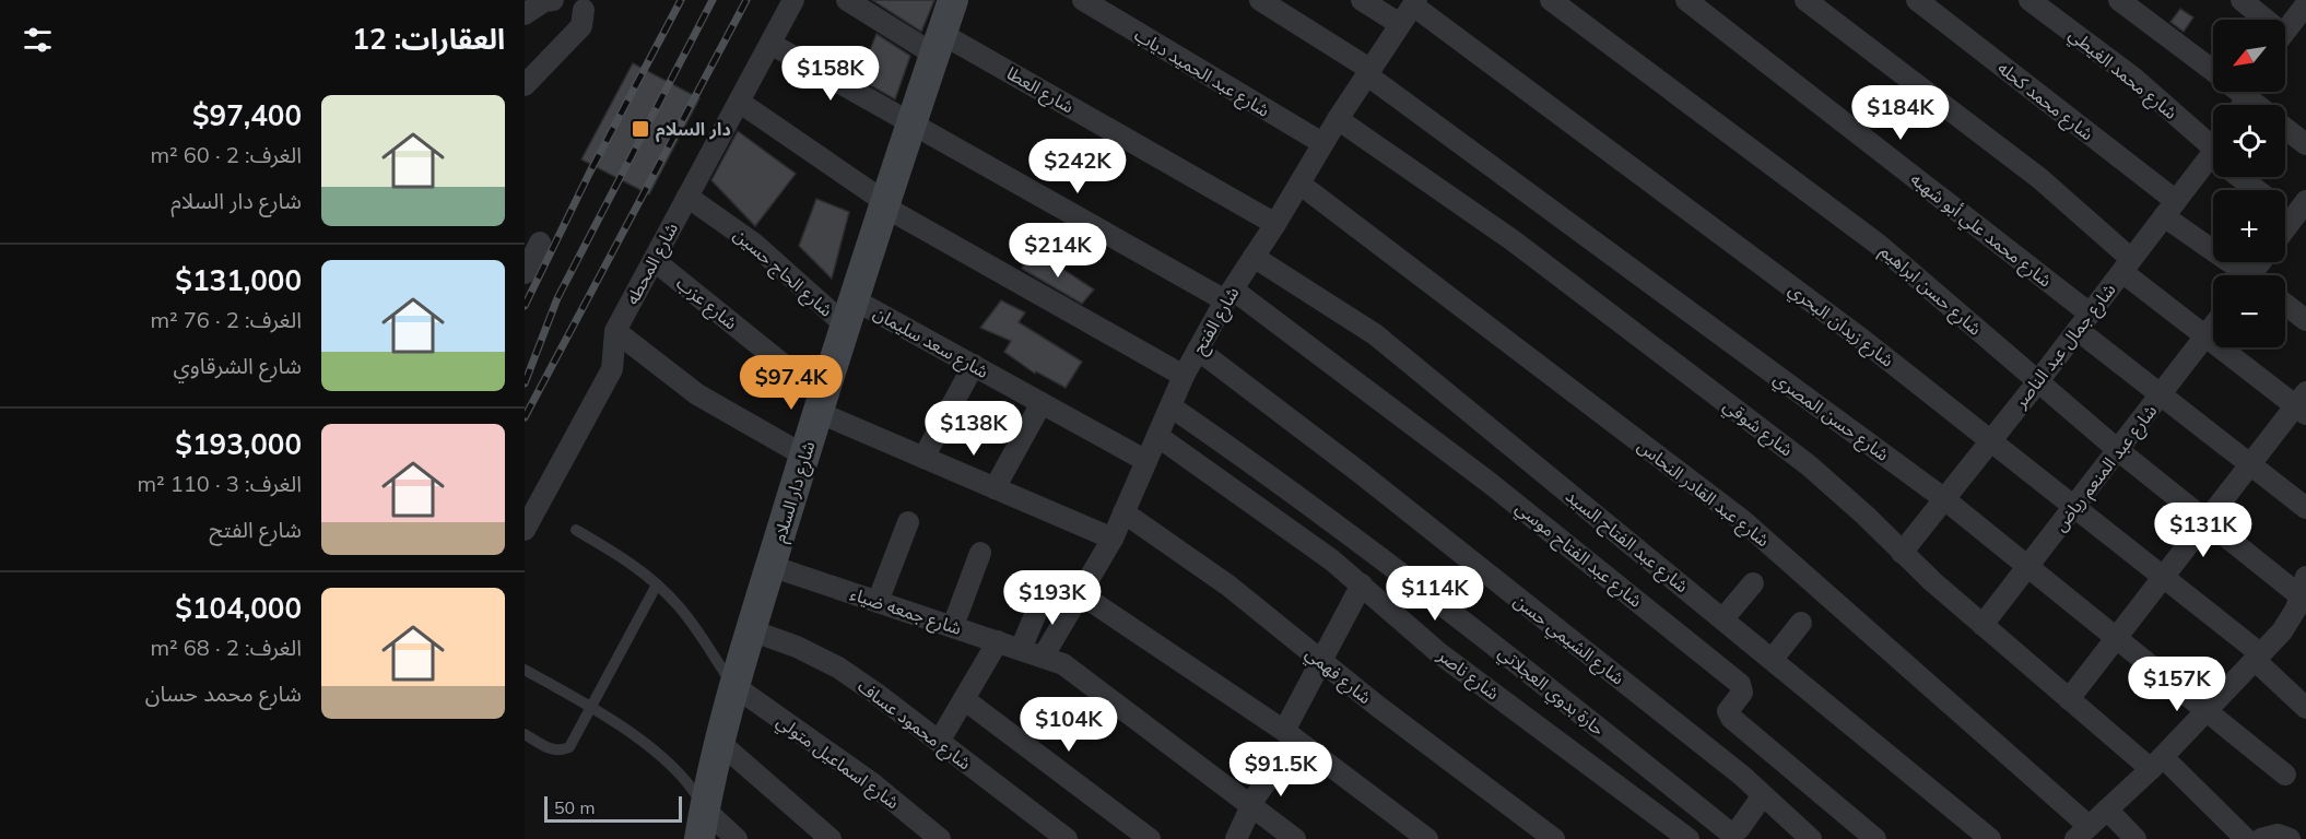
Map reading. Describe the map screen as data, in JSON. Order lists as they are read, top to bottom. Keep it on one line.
{"streets":{"main road":["شارع دار السلام"],"street":["شارع عبد الحميد دياب","شارع محمد الغيطي","شارع العطا","شارع محمد كحله","شارع محمد علي أبو شهبه","شارع المحطه","شارع الحاج حسين","شارع حسن ابراهيم","شارع عزب","شارع الفتح","شارع زيدان البحري","شارع سعد سليمان","شارع جمال عبد الناصر","شارع حسن المصري","شارع شوقي","شارع عبد المنعم رياض","شارع عبد القادر النحاس","شارع عبد الفتاح السيد","شارع عبد الفتاح موسي","شارع جمعه ضياء","شارع الشيمي حسن","شارع ناصر","شارع فهمي","حارة بدوي العجلاتي","شارع محمود عساف","شارع اسماعيل متولي"]},"crossings":[["شارع عبد الحميد دياب","شارع الفتح"],["شارع العطا","شارع الفتح"],["شارع العطا","شارع دار السلام"],["شارع محمد كحله","شارع جمال عبد الناصر"],["شارع محمد علي أبو شهبه","شارع جمال عبد الناصر"],["شارع محمد علي أبو شهبه","شارع عبد المنعم رياض"],["شارع المحطه","شارع الحاج حسين"],["شارع المحطه","شارع عزب"],["شارع الحاج حسين","شارع سعد سليمان"],["شارع الحاج حسين","شارع دار السلام"],["شارع حسن ابراهيم","شارع جمال عبد الناصر"],["شارع حسن ابراهيم","شارع عبد المنعم رياض"],["شارع عزب","شارع الفتح"],["شارع عزب","شارع دار السلام"],["شارع الفتح","شارع زيدان البحري"],["شارع الفتح","شارع سعد سليمان"],["شارع الفتح","شارع حسن المصري"],["شارع الفتح","شارع شوقي"],["شارع الفتح","شارع عبد القادر النحاس"],["شارع الفتح","شارع عبد الفتاح السيد"],["شارع الفتح","شارع عبد الفتاح موسي"],["شارع الفتح","شارع جمعه ضياء"],["شارع الفتح","شارع الشيمي حسن"],["شارع الفتح","شارع ناصر"],["شارع الفتح","شارع فهمي"],["شارع الفتح","حارة بدوي العجلاتي"],["شارع زيدان البحري","شارع جمال عبد الناصر"],["شارع زيدان البحري","شارع عبد المنعم رياض"],["شارع سعد سليمان","شارع دار السلام"],["شارع جمال عبد الناصر","شارع حسن المصري"],["شارع جمال عبد الناصر","شارع شوقي"],["شارع حسن المصري","شارع عبد المنعم رياض"],["شارع شوقي","شارع عبد المنعم رياض"],["شارع دار السلام","شارع جمعه ضياء"],["شارع دار السلام","شارع محمود عساف"],["شارع دار السلام","شارع اسماعيل متولي"],["شارع الشيمي حسن","حارة بدوي العجلاتي"]],"places":{"transit":["دار السلام"]},"scale_bar":"50 m","north":"bottom left","page":{"heading":"العقارات: 12","map_buttons":["+","−"],"price":["$158K","$184K","$242K","$214K","$97.4K","$138K","$131K","$114K","$193K","$157K","$104K","$91.5K"],"list":[{"name":"$97,400","note":"الغرف: 2 · 60 m² · شارع دار السلام"},{"name":"$131,000","note":"الغرف: 2 · 76 m² · شارع الشرقاوي"},{"name":"$193,000","note":"الغرف: 3 · 110 m² · شارع الفتح"},{"name":"$104,000","note":"الغرف: 2 · 68 m² · شارع محمد حسان"}],"scale":"50 m"}}
